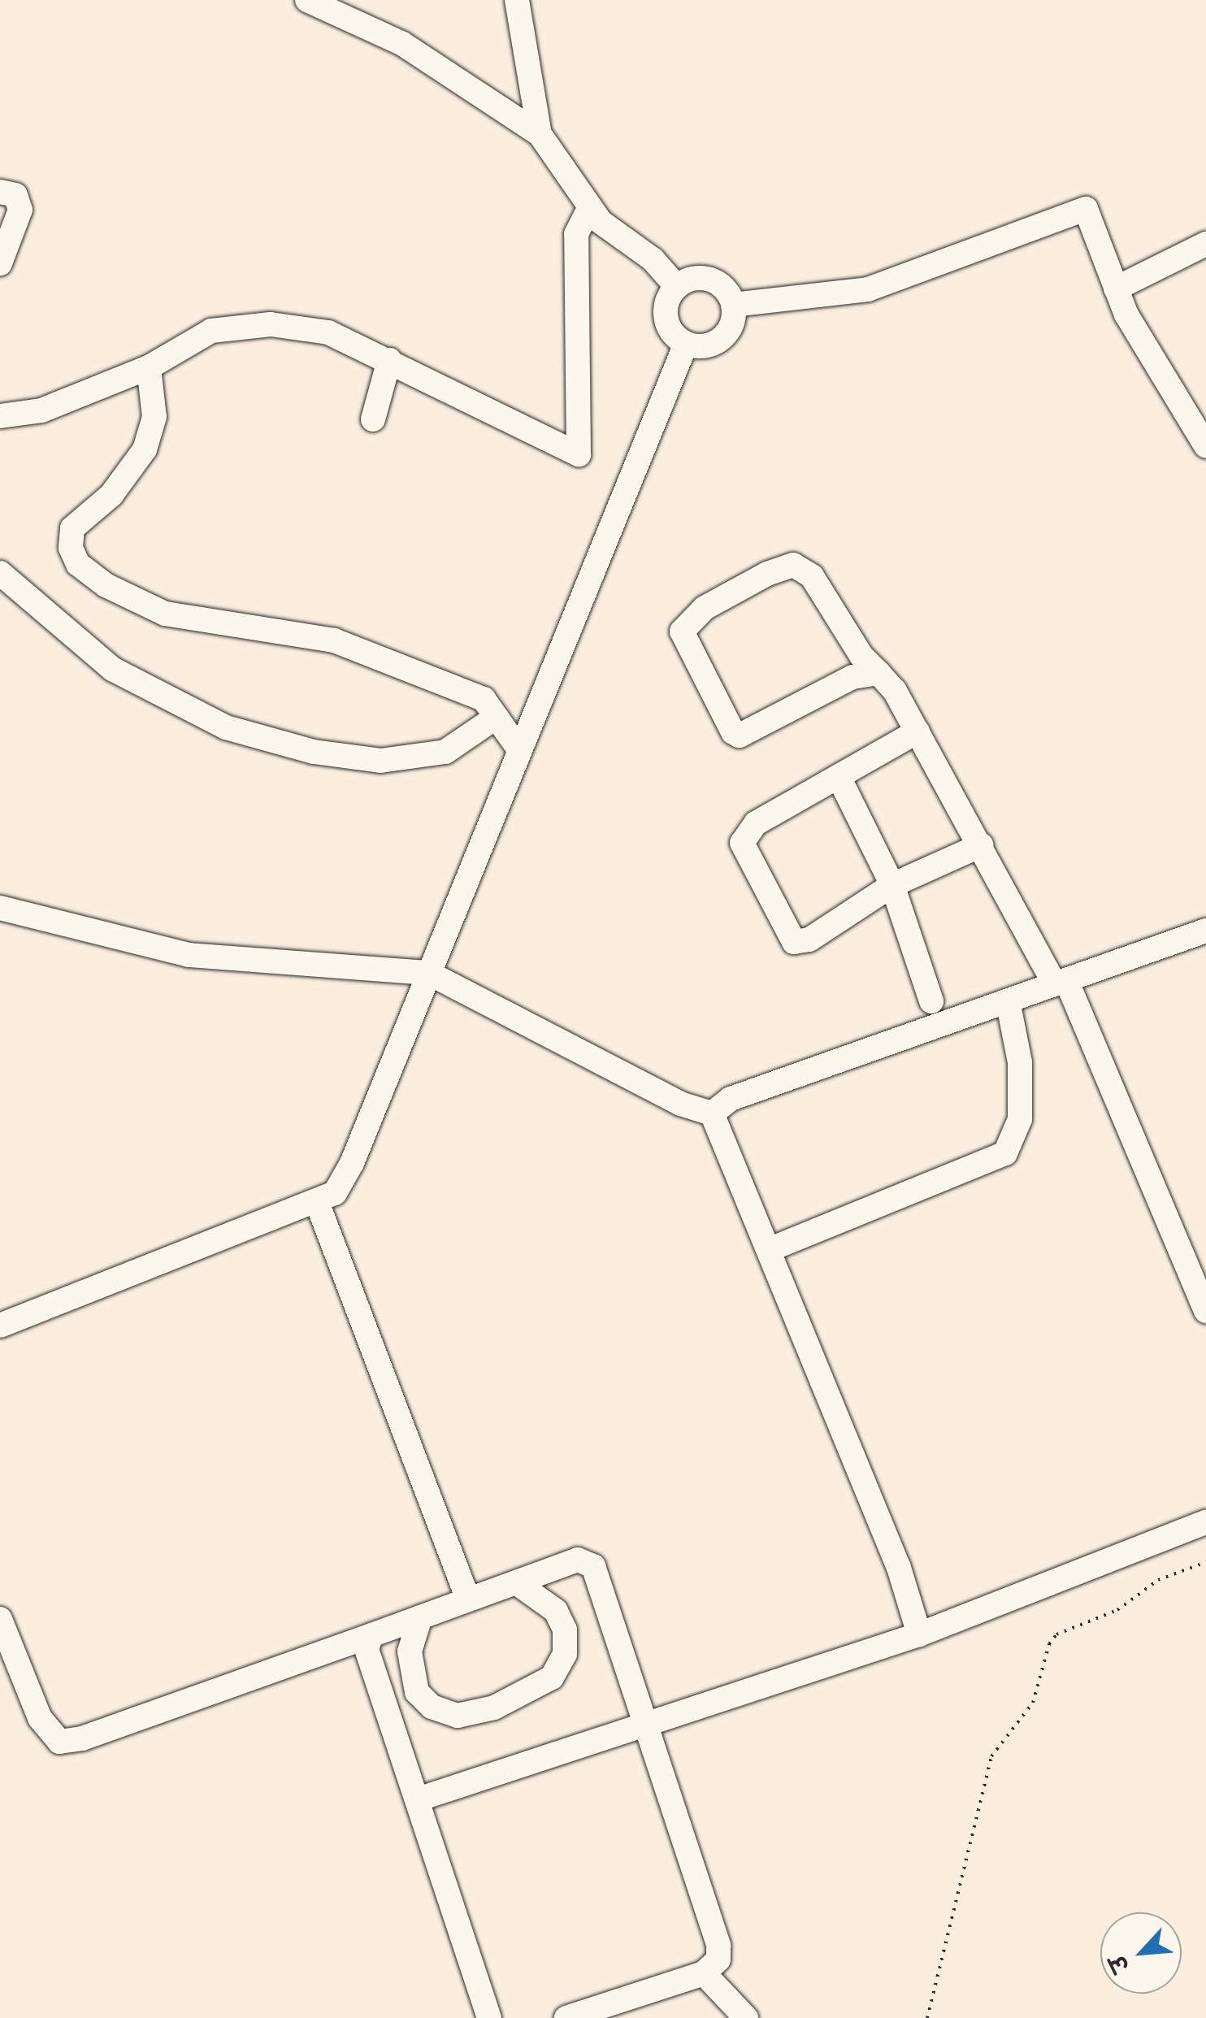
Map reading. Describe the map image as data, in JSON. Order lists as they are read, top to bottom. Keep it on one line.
{"north":"bottom left"}
